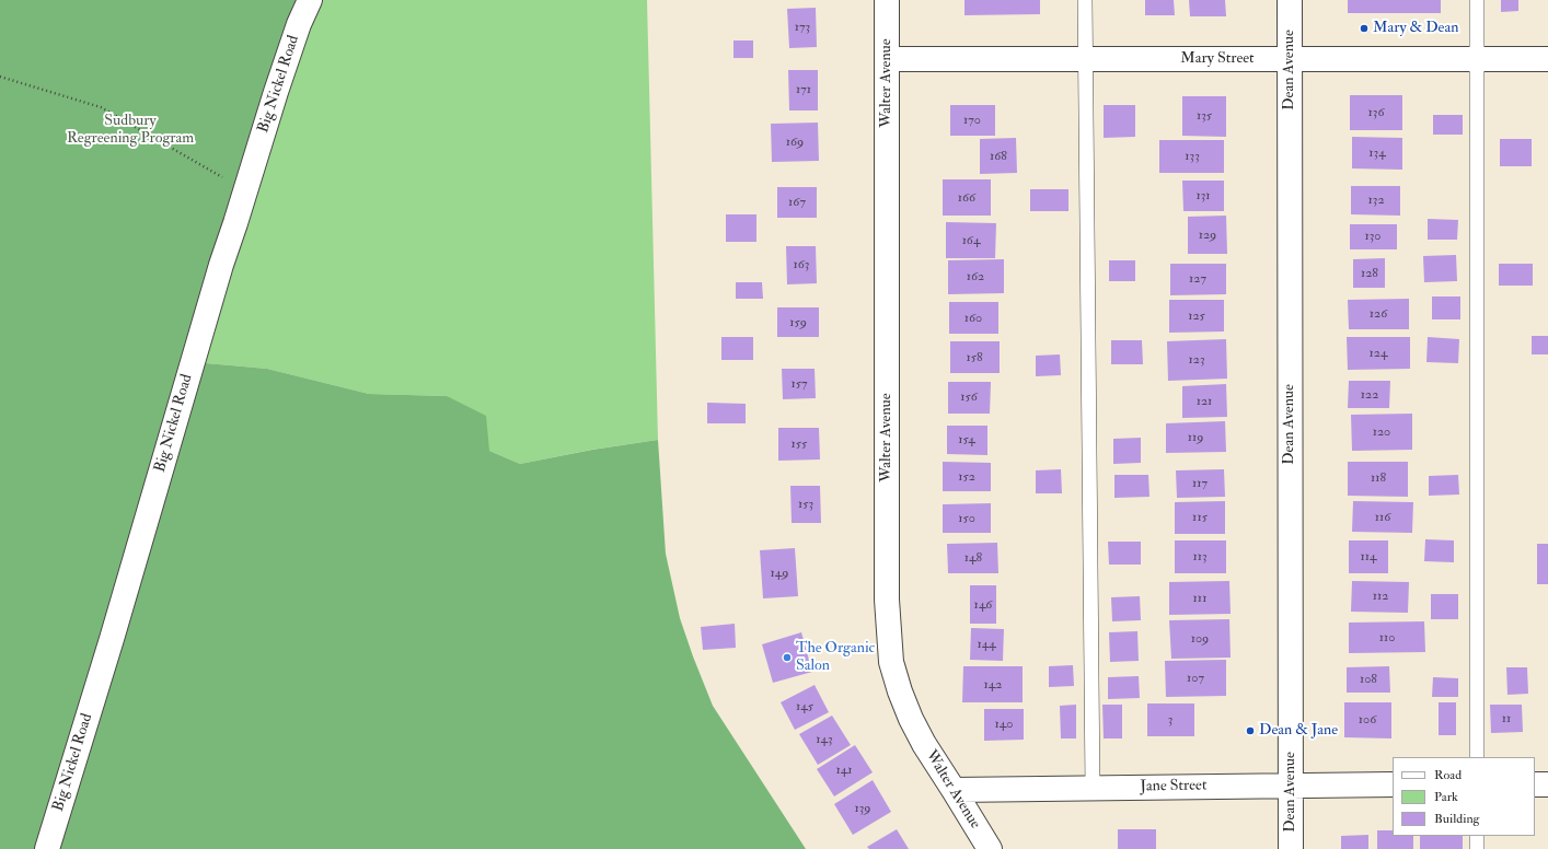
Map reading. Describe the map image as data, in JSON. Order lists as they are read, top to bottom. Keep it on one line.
{"streets":{"street":["Mary Street","Dean Avenue","Walter Avenue","Big Nickel Road","Jane Street"]},"crossings":[["Mary Street","Dean Avenue"],["Mary Street","Walter Avenue"],["Dean Avenue","Jane Street"],["Walter Avenue","Jane Street"]],"parks":["Sudbury Regreening Program"],"places":["Mary & Dean","The Organic Salon","Dean & Jane"],"house_numbers":["173","171","136","135","170","169","134","168","133","131","166","132","167","129","130","164","163","128","162","127","126","125","160","159","124","158","123","157","122","156","121","120","119","154","155","152","118","117","153","115","116","150","113","114","148","149","112","111","146","110","109","144","107","108","142","145","11","3","106","140","143","141","139"],"legend":["Road","Park","Building"]}
